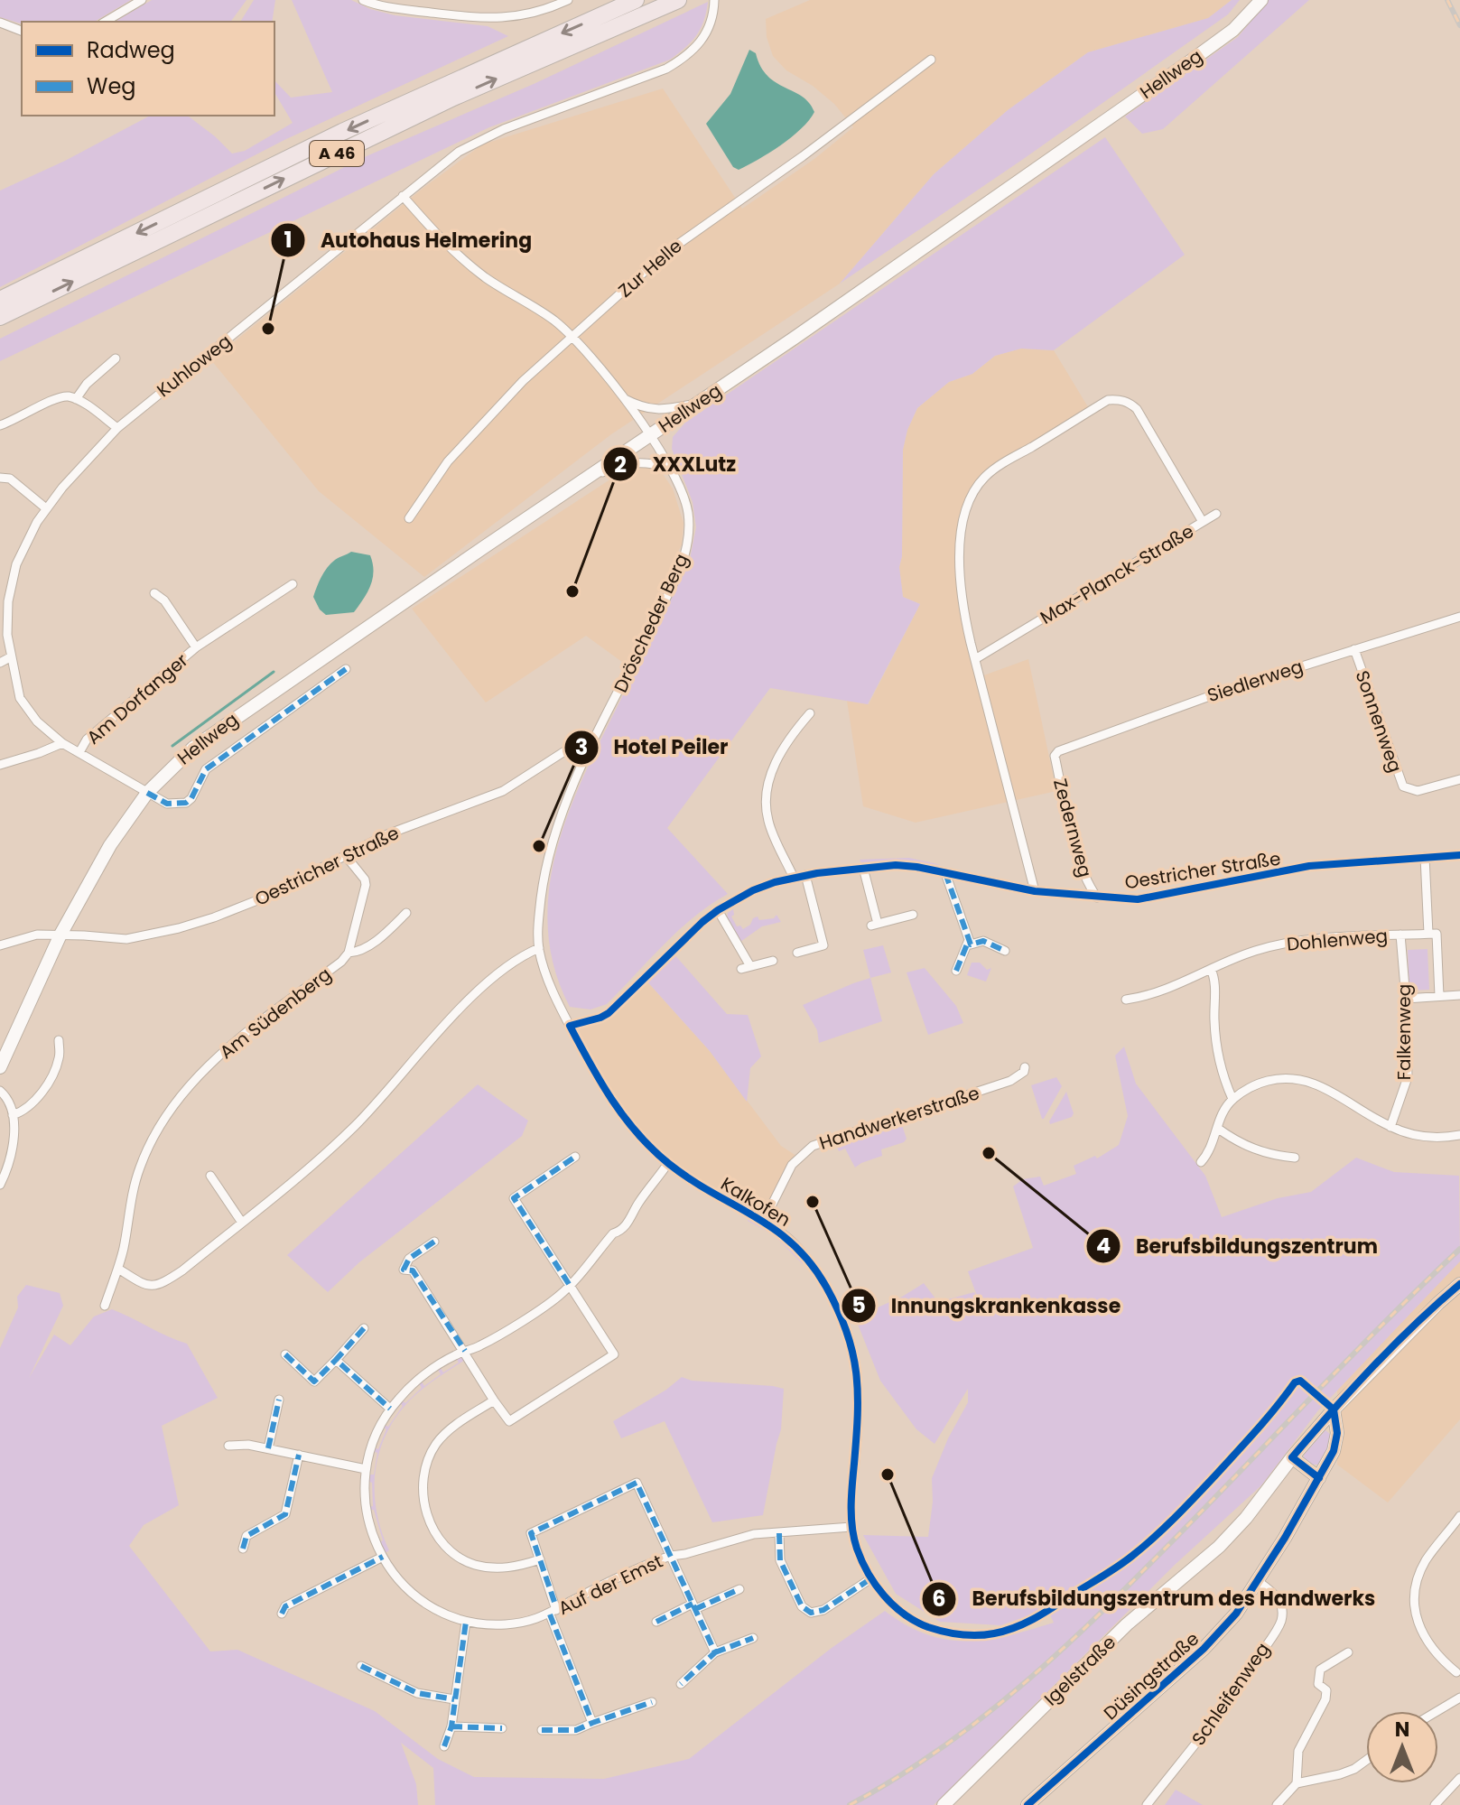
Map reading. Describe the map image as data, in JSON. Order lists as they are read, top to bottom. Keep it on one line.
{"streets":{"highway":["A 46"],"street":["Hellweg","Zur Helle","Kuhloweg","Max-Planck-Straße","Dröscheder Berg","Siedlerweg","Am Dorfanger","Sonnenweg","Zedernweg","Oestricher Straße","Dohlenweg","Am Südenberg","Falkenweg","Handwerkerstraße","Kalkofen","Auf der Emst","Igelstraße","Düsingstraße","Schleifenweg"]},"crossings":[["Hellweg","Kuhloweg"],["Hellweg","Dröscheder Berg"],["Hellweg","Oestricher Straße"],["Zur Helle","Dröscheder Berg"],["Kuhloweg","Dröscheder Berg"],["Kuhloweg","Am Dorfanger"],["Max-Planck-Straße","Oestricher Straße"],["Siedlerweg","Sonnenweg"],["Siedlerweg","Zedernweg"],["Zedernweg","Oestricher Straße"],["Oestricher Straße","Kalkofen"],["Dohlenweg","Falkenweg"],["Handwerkerstraße","Kalkofen"],["Kalkofen","Auf der Emst"],["Kalkofen","Igelstraße"],["Kalkofen","Düsingstraße"],["Igelstraße","Düsingstraße"],["Düsingstraße","Schleifenweg"]],"places":["Autohaus Helmering","XXXLutz","Hotel Peiler","Berufsbildungszentrum","Innungskrankenkasse","Berufsbildungszentrum des Handwerks"],"legend":["Radweg","Weg"],"north":"top"}
